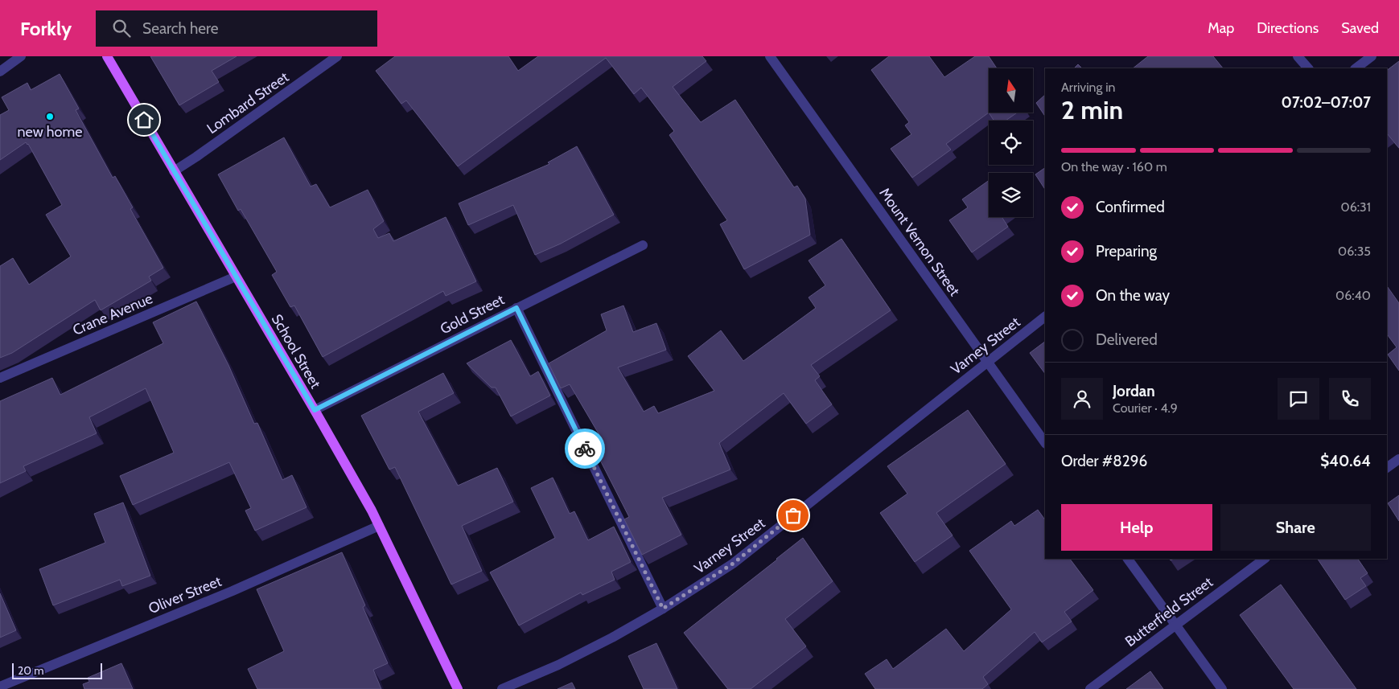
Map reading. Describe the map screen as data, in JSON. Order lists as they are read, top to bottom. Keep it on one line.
{"streets":{"main road":["School Street"],"street":["Lombard Street","Mount Vernon Street","Crane Avenue","Gold Street","Varney Street","Oliver Street","Butterfield Street"]},"crossings":[["Lombard Street","School Street"],["Mount Vernon Street","Varney Street"],["Crane Avenue","School Street"],["Gold Street","School Street"],["School Street","Oliver Street"]],"places":["new home"],"scale_bar":"20 m","north":"top","page":{"header":"Forkly","search":"Search here","nav":["Map","Directions","Saved"],"heading":["2 min","Arriving in","07:02–07:07"],"panel":["Jordan","Courier · 4.9","Order #8296","$40.64"],"bar":"On the way · 160 m","list":[["Confirmed","06:31"],["Preparing","06:35"],["On the way","06:40"],"Delivered"],"buttons":["Help","Share"],"scale":"20 m"}}
